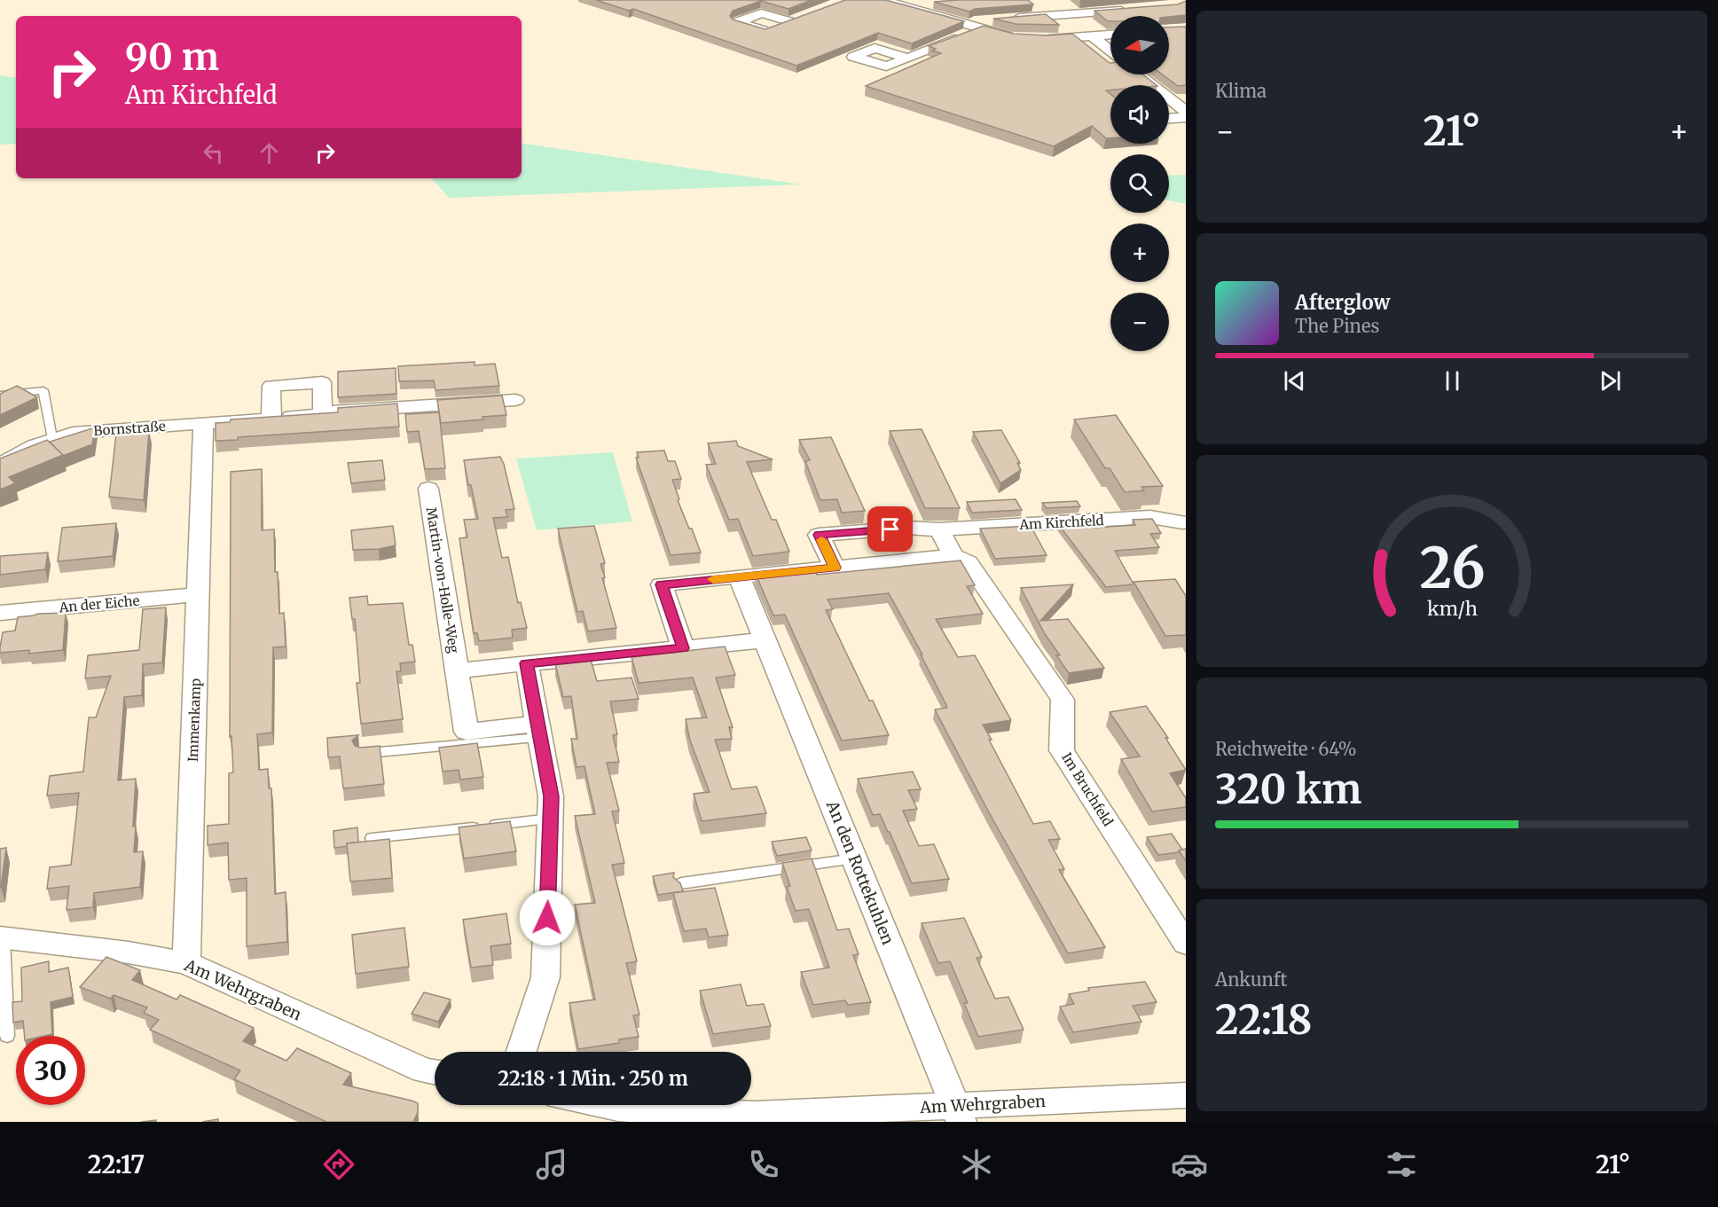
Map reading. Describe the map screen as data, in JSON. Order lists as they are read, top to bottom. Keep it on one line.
{"streets":{"street":["Bornstraße","Am Kirchfeld","Martin-von-Holle-Weg","An der Eiche","Immenkamp","Im Bruchfeld","An den Rottekuhlen","Am Wehrgraben"]},"crossings":[["Bornstraße","Immenkamp"],["An der Eiche","Immenkamp"],["Immenkamp","Am Wehrgraben"],["An den Rottekuhlen","Am Wehrgraben"]],"north":"left","page":{"tile":["Klima",["Reichweite · 64%","320 km"],["Ankunft","22:18"]],"map_buttons":["+","−"],"turn":["90 m","Am Kirchfeld"],"heat":["−","21°","+"],"song":["Afterglow","The Pines"],"limit":"30","trip":"22:18 · 1 Min. · 250 m","tabs":["22:17","21°"],"gauge":["26","km/h"]}}
